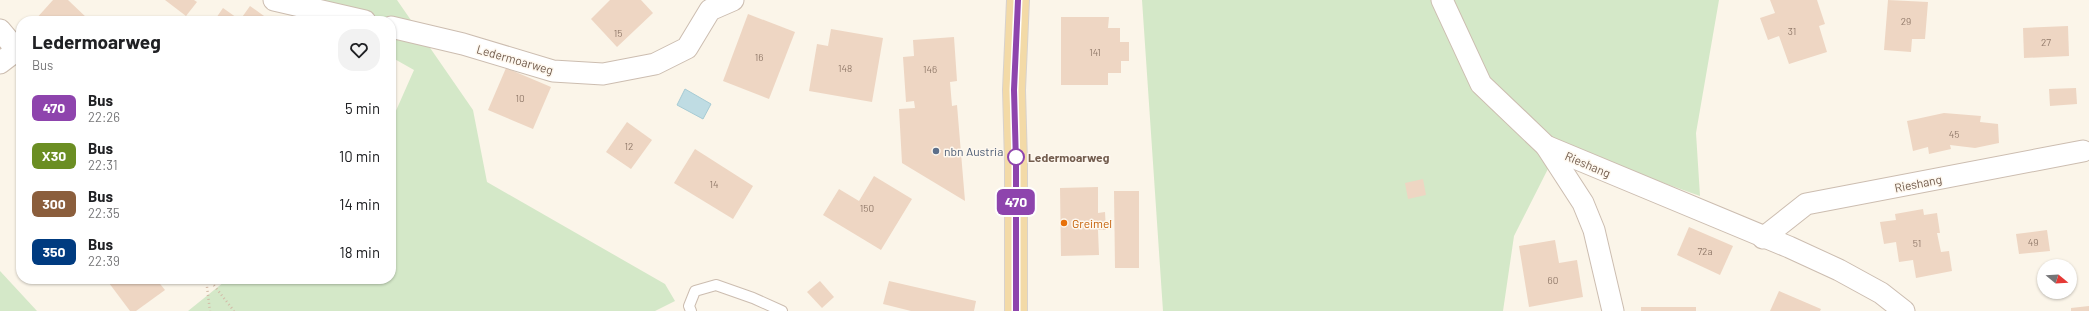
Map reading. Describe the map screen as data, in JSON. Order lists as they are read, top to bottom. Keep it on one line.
{"streets":{"street":["Ledermoarweg","Rieshang"]},"places":["nbn Austria","Ledermoarweg","Greimel"],"lines":["bus line 470"],"house_numbers":["29","31","15","27","141","16","148","146","10","45","12","14","150","49","51","72a","60"],"north":"right","page":{"on_map":"470","heading":["Ledermoarweg","Bus"],"list":[{"mark":"470","name":"Bus","note":"22:26","value":"5 min"},{"mark":"X30","name":"Bus","note":"22:31","value":"10 min"},{"mark":"300","name":"Bus","note":"22:35","value":"14 min"},{"mark":"350","name":"Bus","note":"22:39","value":"18 min"}]}}
